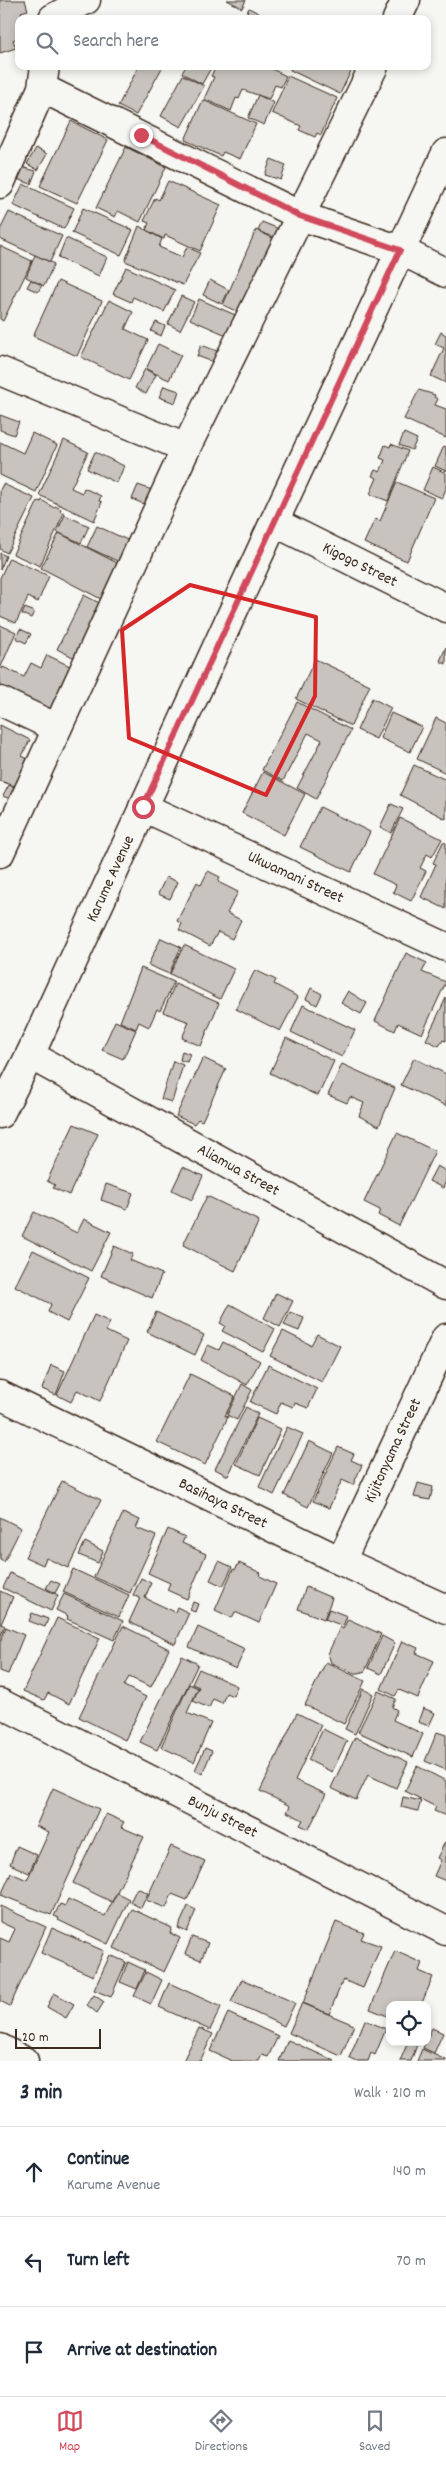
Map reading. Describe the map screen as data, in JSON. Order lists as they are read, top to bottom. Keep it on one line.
{"streets":{"street":["Kigogo Street","Ukwamani Street","Karume Avenue","Aliamua Street","Kijitonyama Street","Basihaya Street","Bunju Street"]},"crossings":[["Kigogo Street","Karume Avenue"],["Ukwamani Street","Karume Avenue"],["Karume Avenue","Aliamua Street"],["Kijitonyama Street","Basihaya Street"]],"scale_bar":"20 m","page":{"search":"Search here","scale":"20 m","heading":["3 min","Walk · 210 m"],"list":[["Continue","Karume Avenue","140 m"],["Turn left","70 m"],"Arrive at destination"],"nav":["Map","Directions","Saved"]}}
